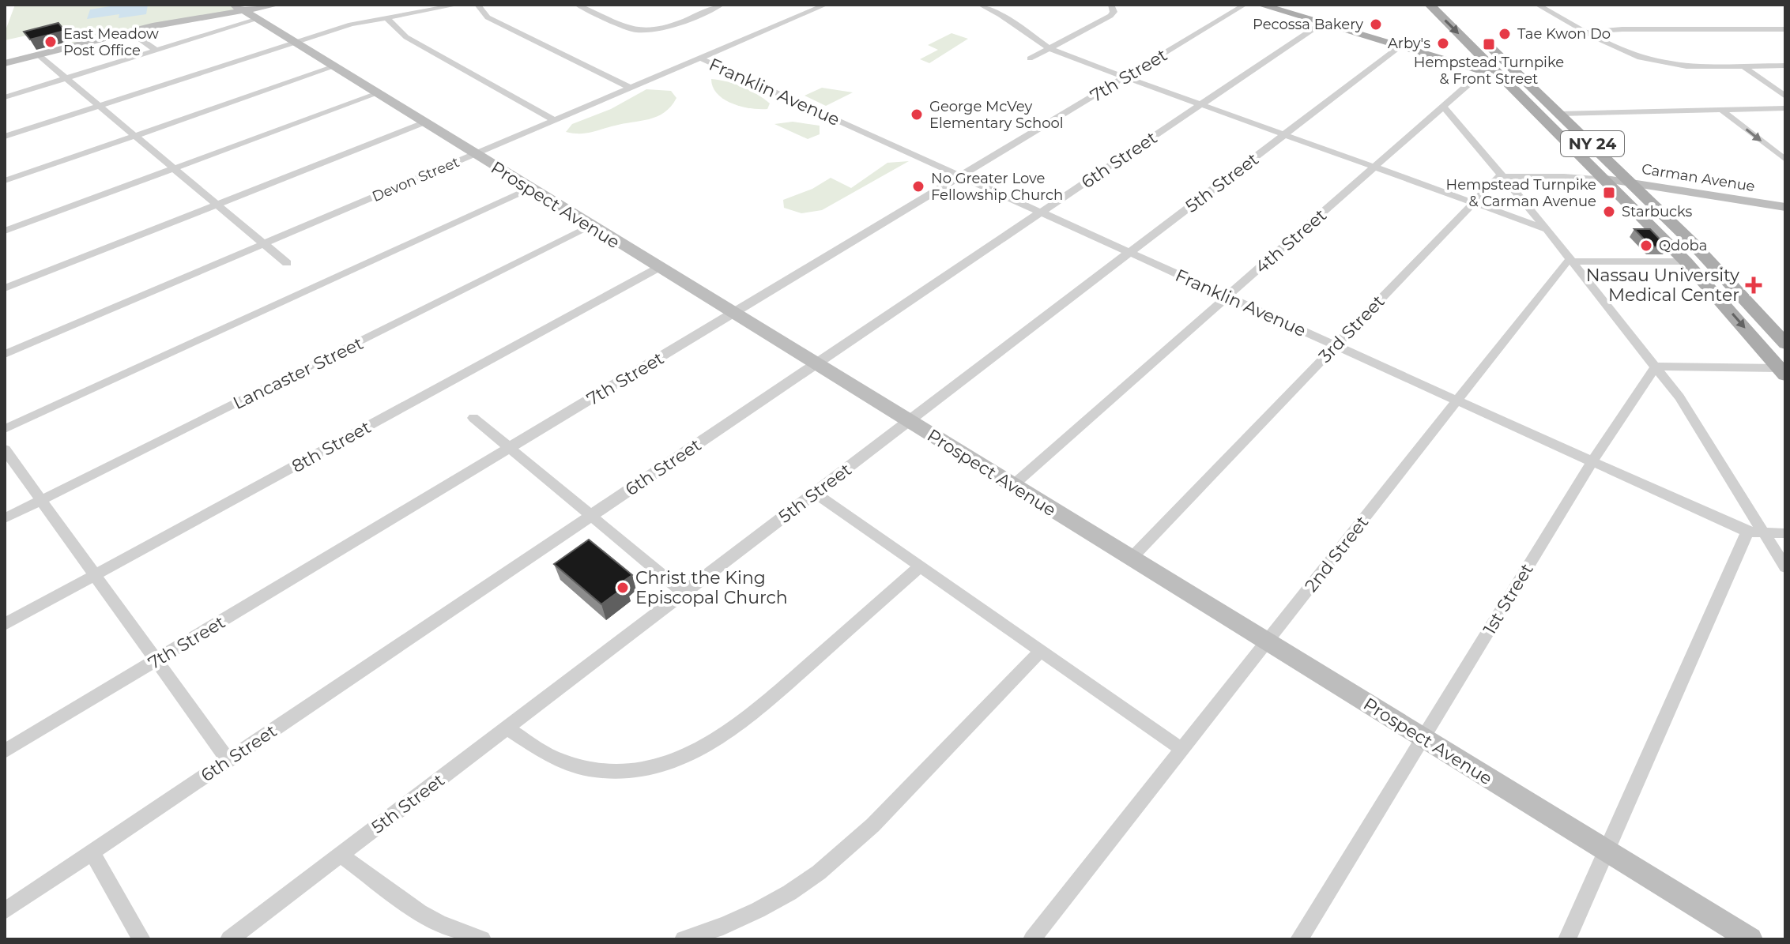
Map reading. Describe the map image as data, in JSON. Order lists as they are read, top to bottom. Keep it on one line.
{"streets":{"main road":["NY 24"],"street":["7th Street","Franklin Avenue","6th Street","Carman Avenue","Devon Street","5th Street","Prospect Avenue","4th Street","3rd Street","Lancaster Street","8th Street","2nd Street","1st Street"]},"crossings":[["7th Street","Franklin Avenue"],["7th Street","Prospect Avenue"],["Franklin Avenue","6th Street"],["Franklin Avenue","Devon Street"],["Franklin Avenue","5th Street"],["Franklin Avenue","4th Street"],["Franklin Avenue","3rd Street"],["Franklin Avenue","2nd Street"],["Franklin Avenue","1st Street"],["NY 24","Carman Avenue"],["6th Street","Prospect Avenue"],["Devon Street","Prospect Avenue"],["5th Street","Prospect Avenue"],["Prospect Avenue","4th Street"],["Prospect Avenue","3rd Street"],["Prospect Avenue","Lancaster Street"],["Prospect Avenue","8th Street"],["Prospect Avenue","2nd Street"],["Prospect Avenue","1st Street"]],"places":{"other":["Pecossa Bakery","Tae Kwon Do","East Meadow Post Office","Arby's","George McVey Elementary School","No Greater Love Fellowship Church","Starbucks","Qdoba","Christ the King Episcopal Church"],"transit":["Hempstead Turnpike & Front Street","Hempstead Turnpike & Carman Avenue"],"health":["Nassau University Medical Center"]}}
